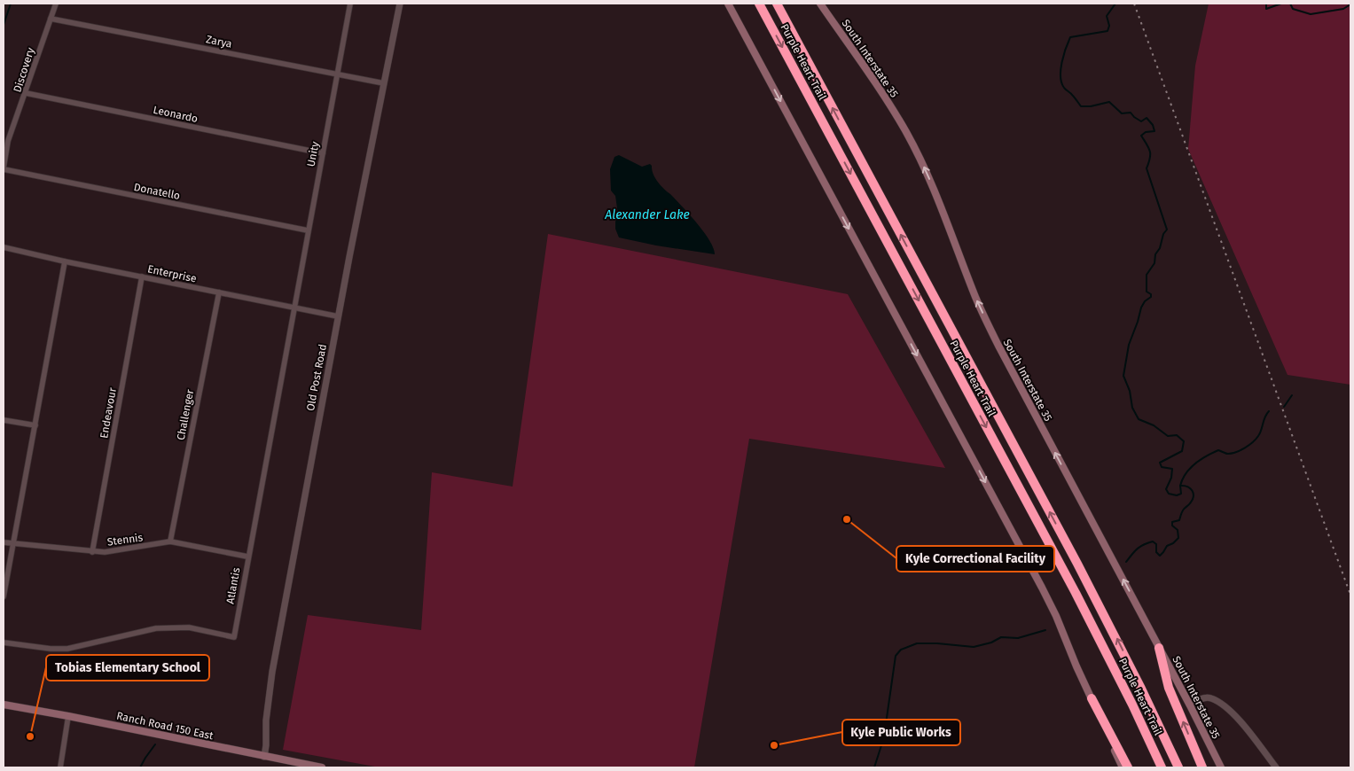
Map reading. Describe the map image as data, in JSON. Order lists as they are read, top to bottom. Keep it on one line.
{"streets":{"highway":["Purple Heart Trail"],"main road":["South Interstate 35","Ranch Road 150 East"],"street":["Zarya","Discovery","Leonardo","Unity","Donatello","Enterprise","Old Post Road","Endeavour","Challenger","Stennis","Atlantis"]},"crossings":[["Zarya","Discovery"],["Zarya","Unity"],["Zarya","Old Post Road"],["Discovery","Leonardo"],["Discovery","Donatello"],["Leonardo","Unity"],["Unity","Donatello"],["Unity","Enterprise"],["Unity","Atlantis"],["Enterprise","Old Post Road"],["Enterprise","Endeavour"],["Enterprise","Challenger"],["Enterprise","Atlantis"],["Old Post Road","Ranch Road 150 East"],["Endeavour","Stennis"],["Challenger","Stennis"],["Stennis","Atlantis"]],"one_way":["South Interstate 35"],"water":["Alexander Lake"],"places":["Kyle Correctional Facility","Tobias Elementary School","Kyle Public Works"]}
